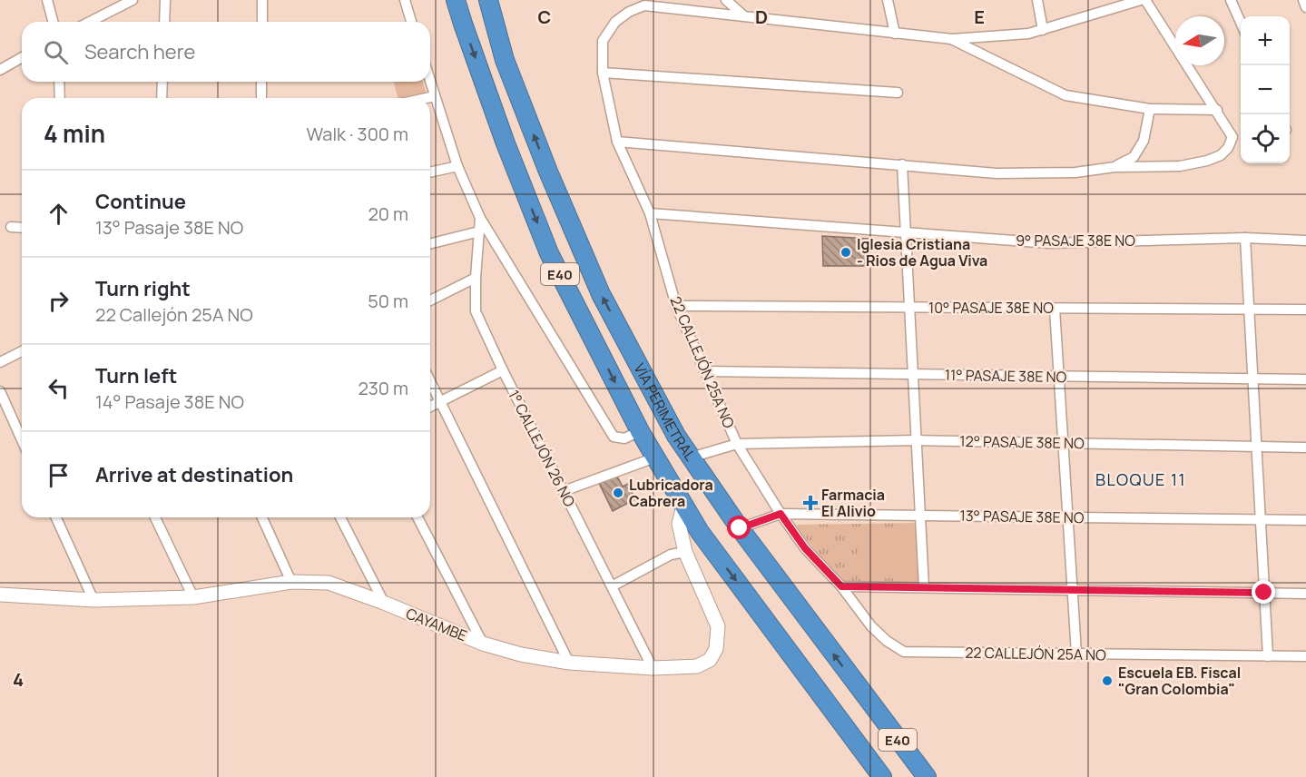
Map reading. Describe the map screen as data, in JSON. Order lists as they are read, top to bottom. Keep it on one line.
{"streets":{"highway":["E40","VÍA PERIMETRAL"],"street":["9° PASAJE 38E NO","10° PASAJE 38E NO","22 CALLEJÓN 25A NO","11° PASAJE 38E NO","12° PASAJE 38E NO","1° CALLEJÓN 26 NO","13° PASAJE 38E NO","CAYAMBE"]},"crossings":[["9° PASAJE 38E NO","22 CALLEJÓN 25A NO"],["10° PASAJE 38E NO","22 CALLEJÓN 25A NO"],["22 CALLEJÓN 25A NO","11° PASAJE 38E NO"],["22 CALLEJÓN 25A NO","12° PASAJE 38E NO"],["22 CALLEJÓN 25A NO","13° PASAJE 38E NO"],["VÍA PERIMETRAL","12° PASAJE 38E NO"],["VÍA PERIMETRAL","13° PASAJE 38E NO"],["VÍA PERIMETRAL","CAYAMBE"],["1° CALLEJÓN 26 NO","CAYAMBE"]],"districts":["BLOQUE 11"],"places":{"other":["Iglesia Cristiana - Rios de Agua Viva","Lubricadora Cabrera","Escuela EB. Fiscal \"Gran Colombia\""],"health":["Farmacia El Alivio"]},"north":"left","page":{"map_buttons":["+","−"],"search":"Search here","heading":["4 min","Walk · 300 m"],"list":[["Continue","13° Pasaje 38E NO","20 m"],["Turn right","22 Callejón 25A NO","50 m"],["Turn left","14° Pasaje 38E NO","230 m"],"Arrive at destination"]},"grid":{"columns":["C","D","E"],"rows":["4"]}}
